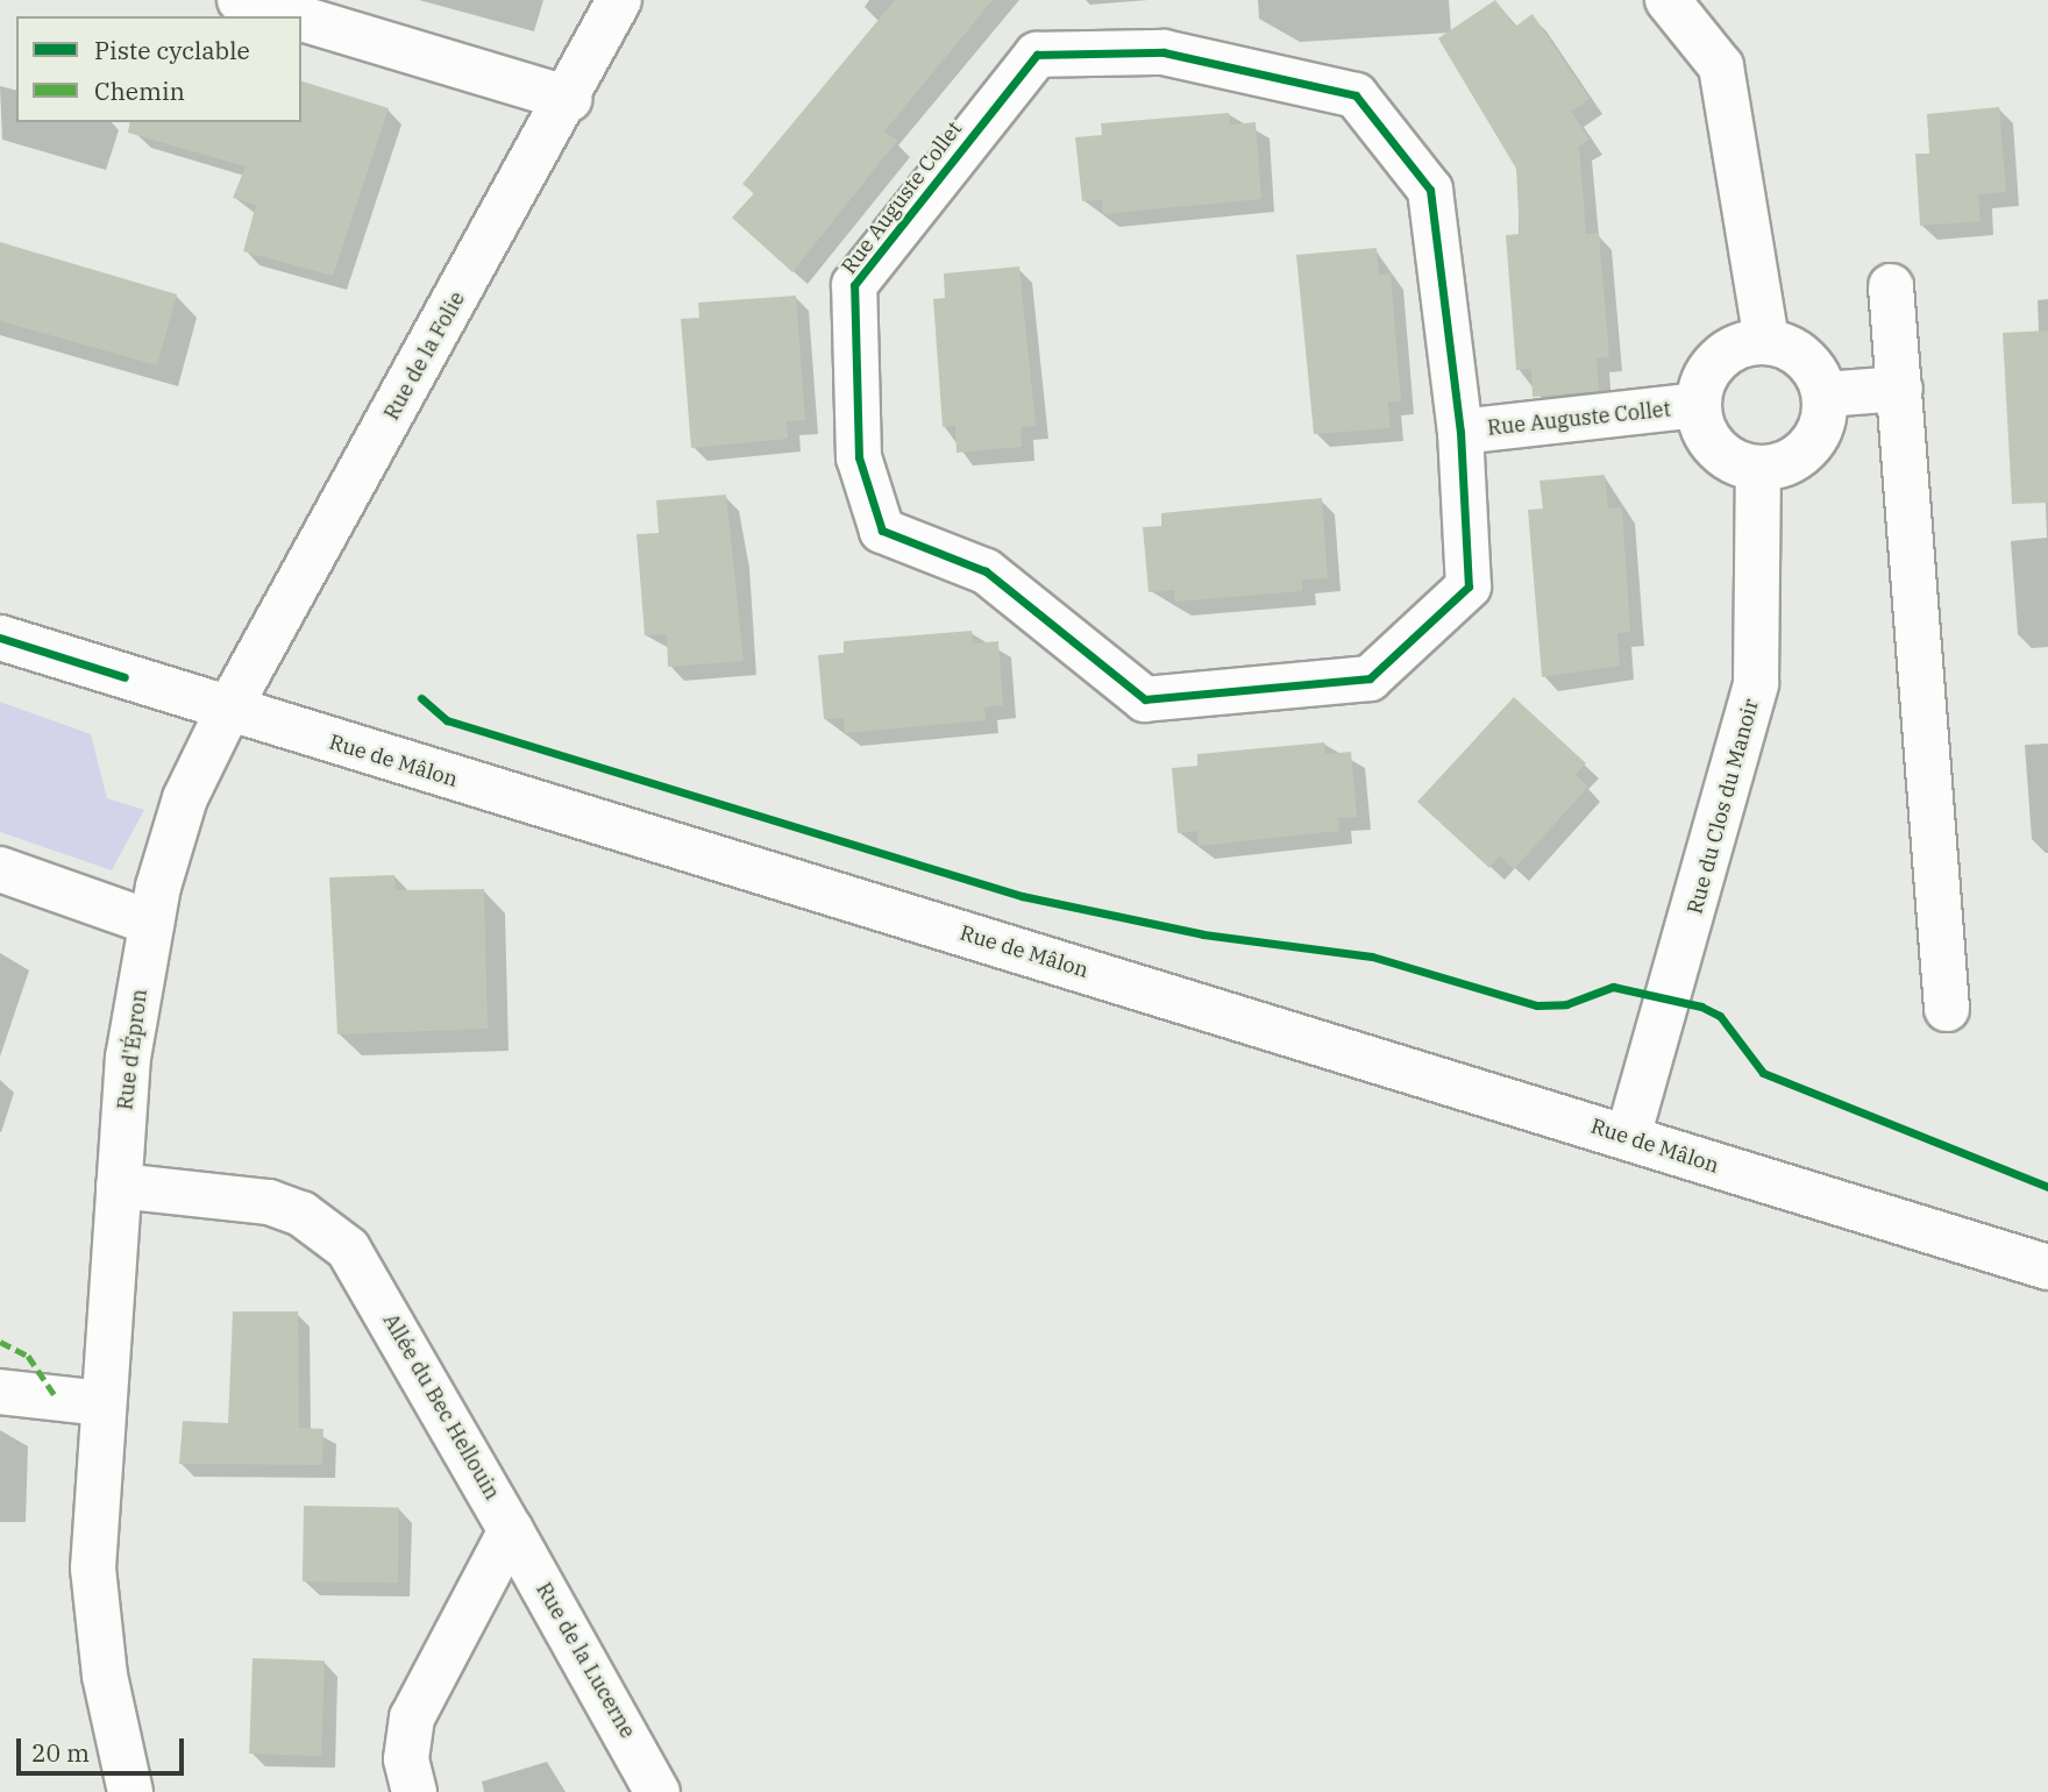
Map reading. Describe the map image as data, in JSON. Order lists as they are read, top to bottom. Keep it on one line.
{"streets":{"street":["Rue Auguste Collet","Rue de la Folie","Rue de Mâlon","Rue du Clos du Manoir","Rue d'Épron","Allée du Bec Hellouin","Rue de la Lucerne"]},"crossings":[["Rue Auguste Collet","Rue du Clos du Manoir"],["Rue de la Folie","Rue de Mâlon"],["Rue de la Folie","Rue d'Épron"],["Rue de Mâlon","Rue du Clos du Manoir"],["Rue de Mâlon","Rue d'Épron"],["Rue d'Épron","Allée du Bec Hellouin"],["Allée du Bec Hellouin","Rue de la Lucerne"]],"legend":["Piste cyclable","Chemin"],"scale_bar":"20 m"}
